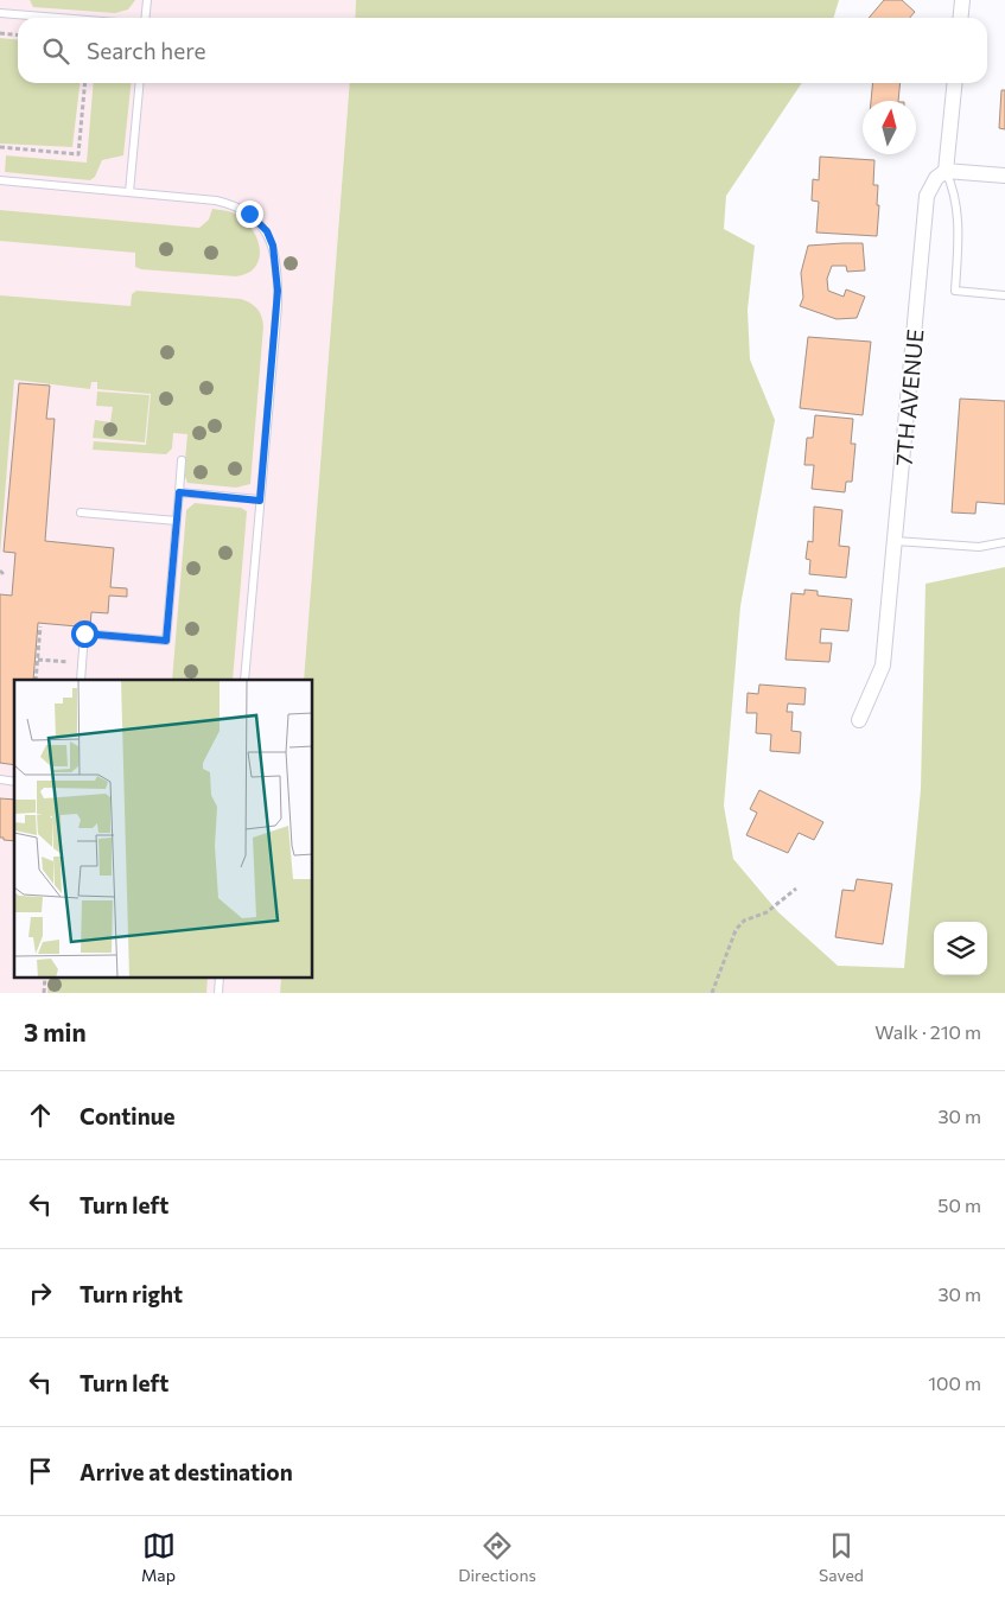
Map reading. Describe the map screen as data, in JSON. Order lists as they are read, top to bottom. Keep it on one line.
{"streets":{"street":["7TH AVENUE"]},"north":"top","page":{"search":"Search here","heading":["3 min","Walk · 210 m"],"list":[["Continue","30 m"],["Turn left","50 m"],["Turn right","30 m"],["Turn left","100 m"],"Arrive at destination"],"nav":["Map","Directions","Saved"]}}
